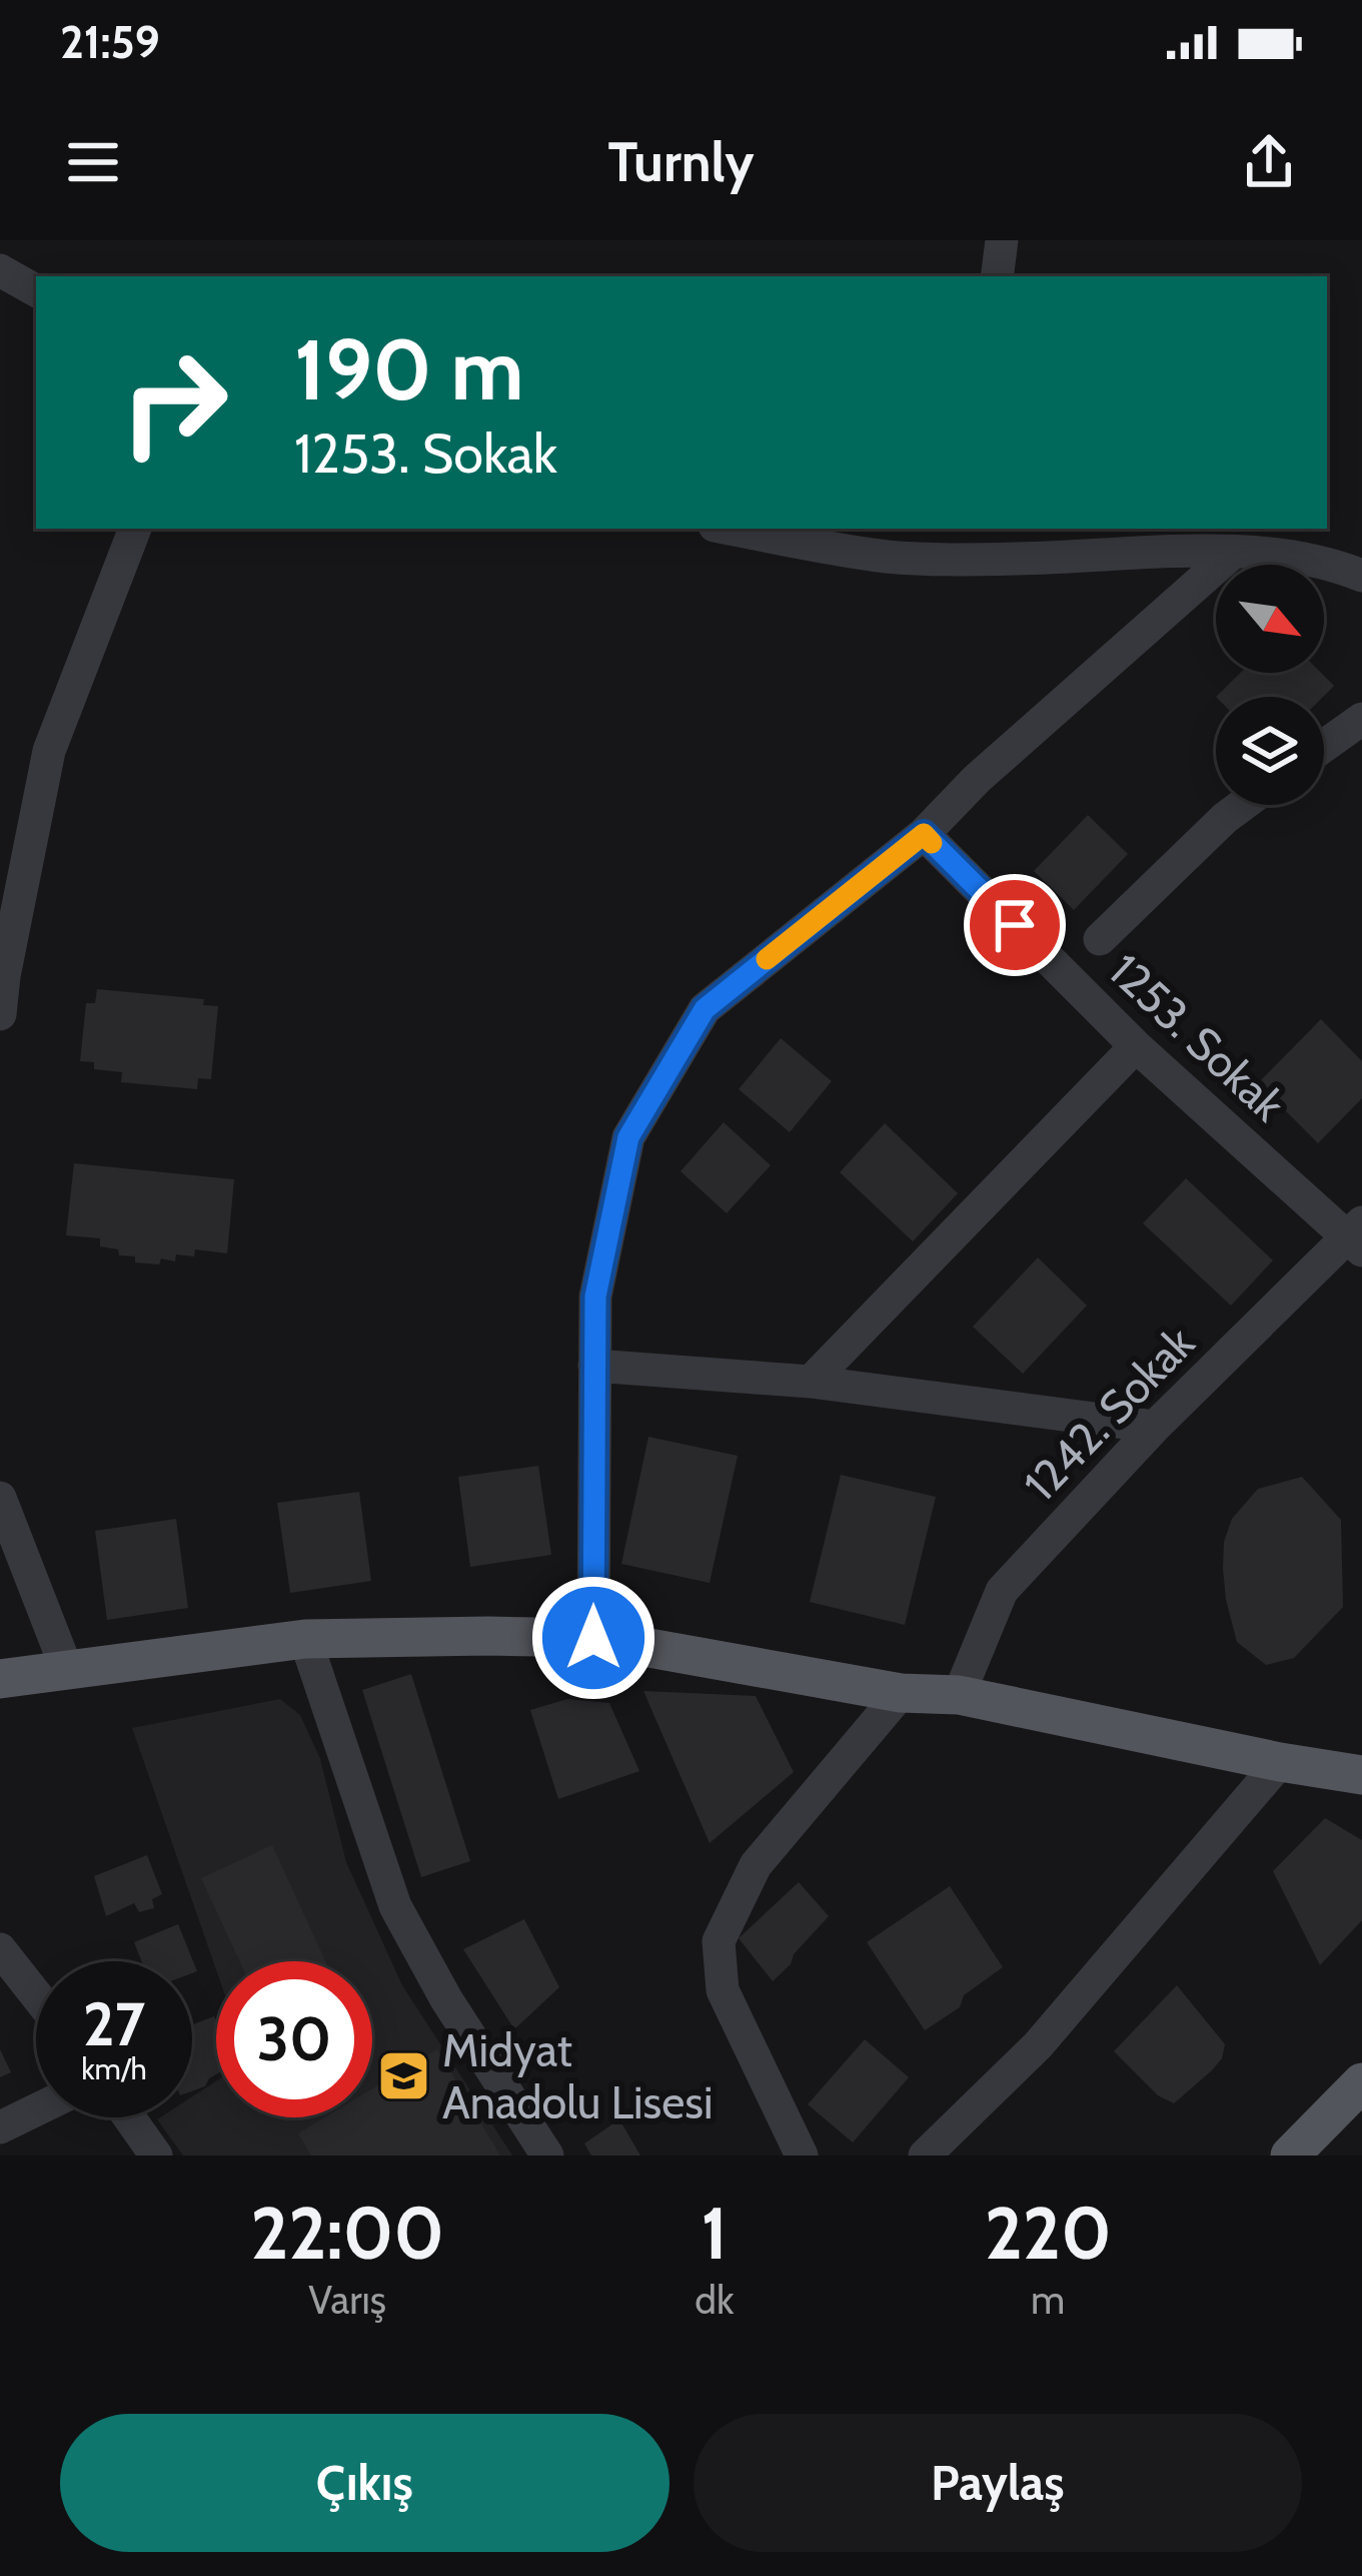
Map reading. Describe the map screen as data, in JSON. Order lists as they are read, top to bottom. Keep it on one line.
{"streets":{"street":["1253. Sokak","1242. Sokak"]},"crossings":[["1253. Sokak","1242. Sokak"]],"places":{"school or university":["Midyat Anadolu Lisesi"]},"north":"bottom right","page":{"status":"21:59","header":"Turnly","turn":["190 m","1253. Sokak"],"speed":"27 km/h","limit":"30","eta":["22:00","Varış","1","dk","220","m"],"buttons":["Çıkış","Paylaş"]}}
